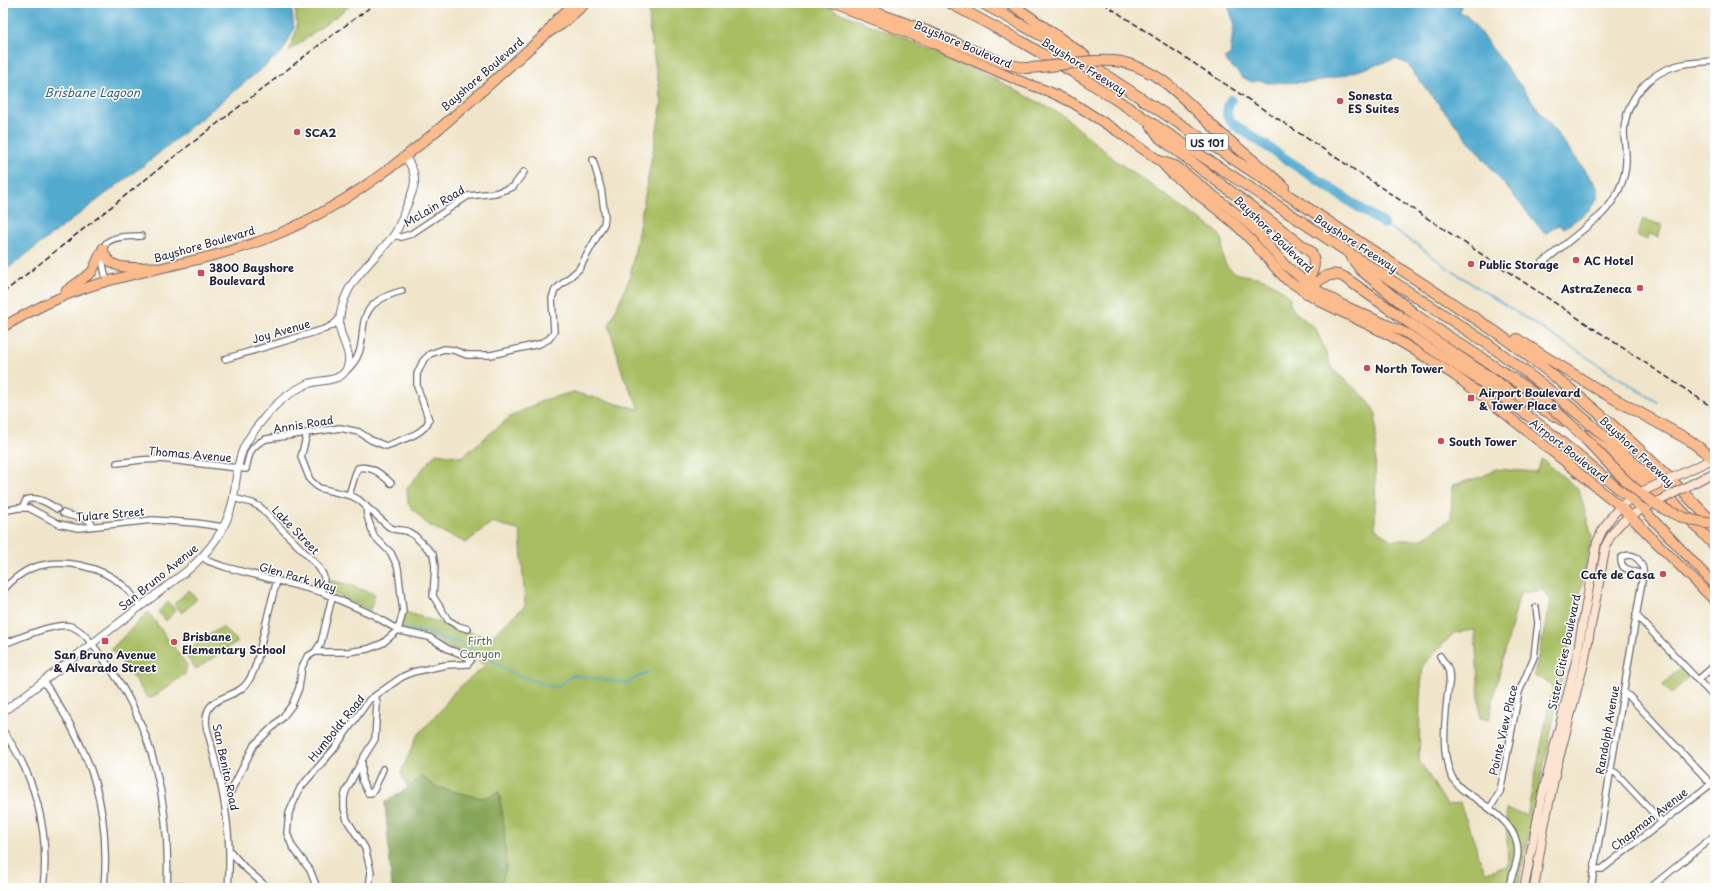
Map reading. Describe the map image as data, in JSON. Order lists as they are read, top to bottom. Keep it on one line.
{"streets":{"highway":["Bayshore Freeway","US 101"],"main road":["Bayshore Boulevard","Airport Boulevard","Sister Cities Boulevard"],"street":["McLain Road","Joy Avenue","Annis Road","Thomas Avenue","Tulare Street","Lake Street","San Bruno Avenue","Glen Park Way","Humboldt Road","Pointe View Place","Randolph Avenue","San Benito Road","Chapman Avenue"]},"crossings":[["Bayshore Boulevard","Airport Boulevard"],["Annis Road","Thomas Avenue"],["Annis Road","San Bruno Avenue"],["Airport Boulevard","Sister Cities Boulevard"],["Thomas Avenue","San Bruno Avenue"],["Tulare Street","San Bruno Avenue"],["Lake Street","San Bruno Avenue"],["Lake Street","Glen Park Way"],["San Bruno Avenue","Glen Park Way"],["Glen Park Way","Humboldt Road"],["Glen Park Way","San Benito Road"],["Randolph Avenue","Chapman Avenue"]],"water":["Brisbane Lagoon"],"parks":["Firth Canyon"],"places":{"other":["Sonesta ES Suites","SCA2","AC Hotel","Public Storage","AstraZeneca","North Tower","South Tower","Cafe de Casa","Brisbane Elementary School"],"transit":["3800 Bayshore Boulevard","Airport Boulevard & Tower Place","San Bruno Avenue & Alvarado Street"]}}
